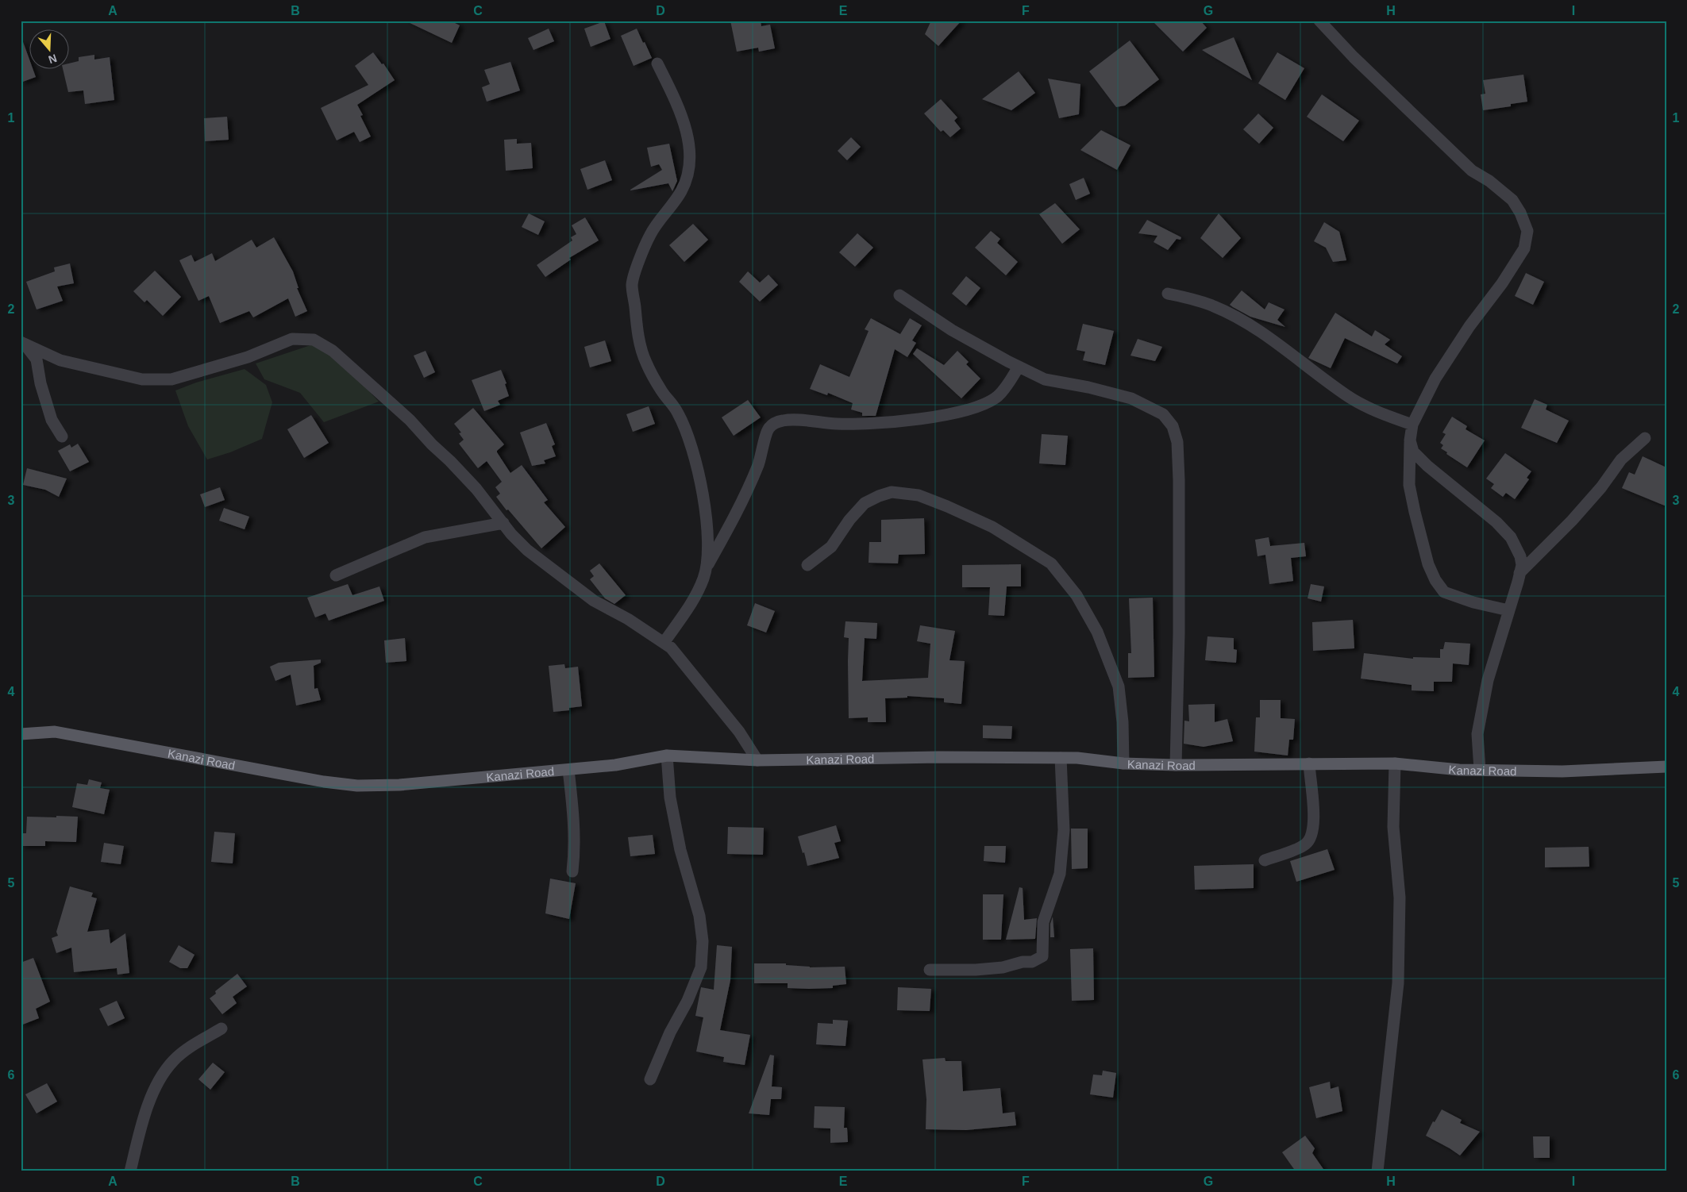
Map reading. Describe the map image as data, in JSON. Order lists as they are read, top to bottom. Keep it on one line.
{"streets":{"main road":["Kanazi Road"]},"north":"bottom","grid":{"columns":["A","B","C","D","E","F","G","H","I"],"rows":["1","2","3","4","5","6"]}}
